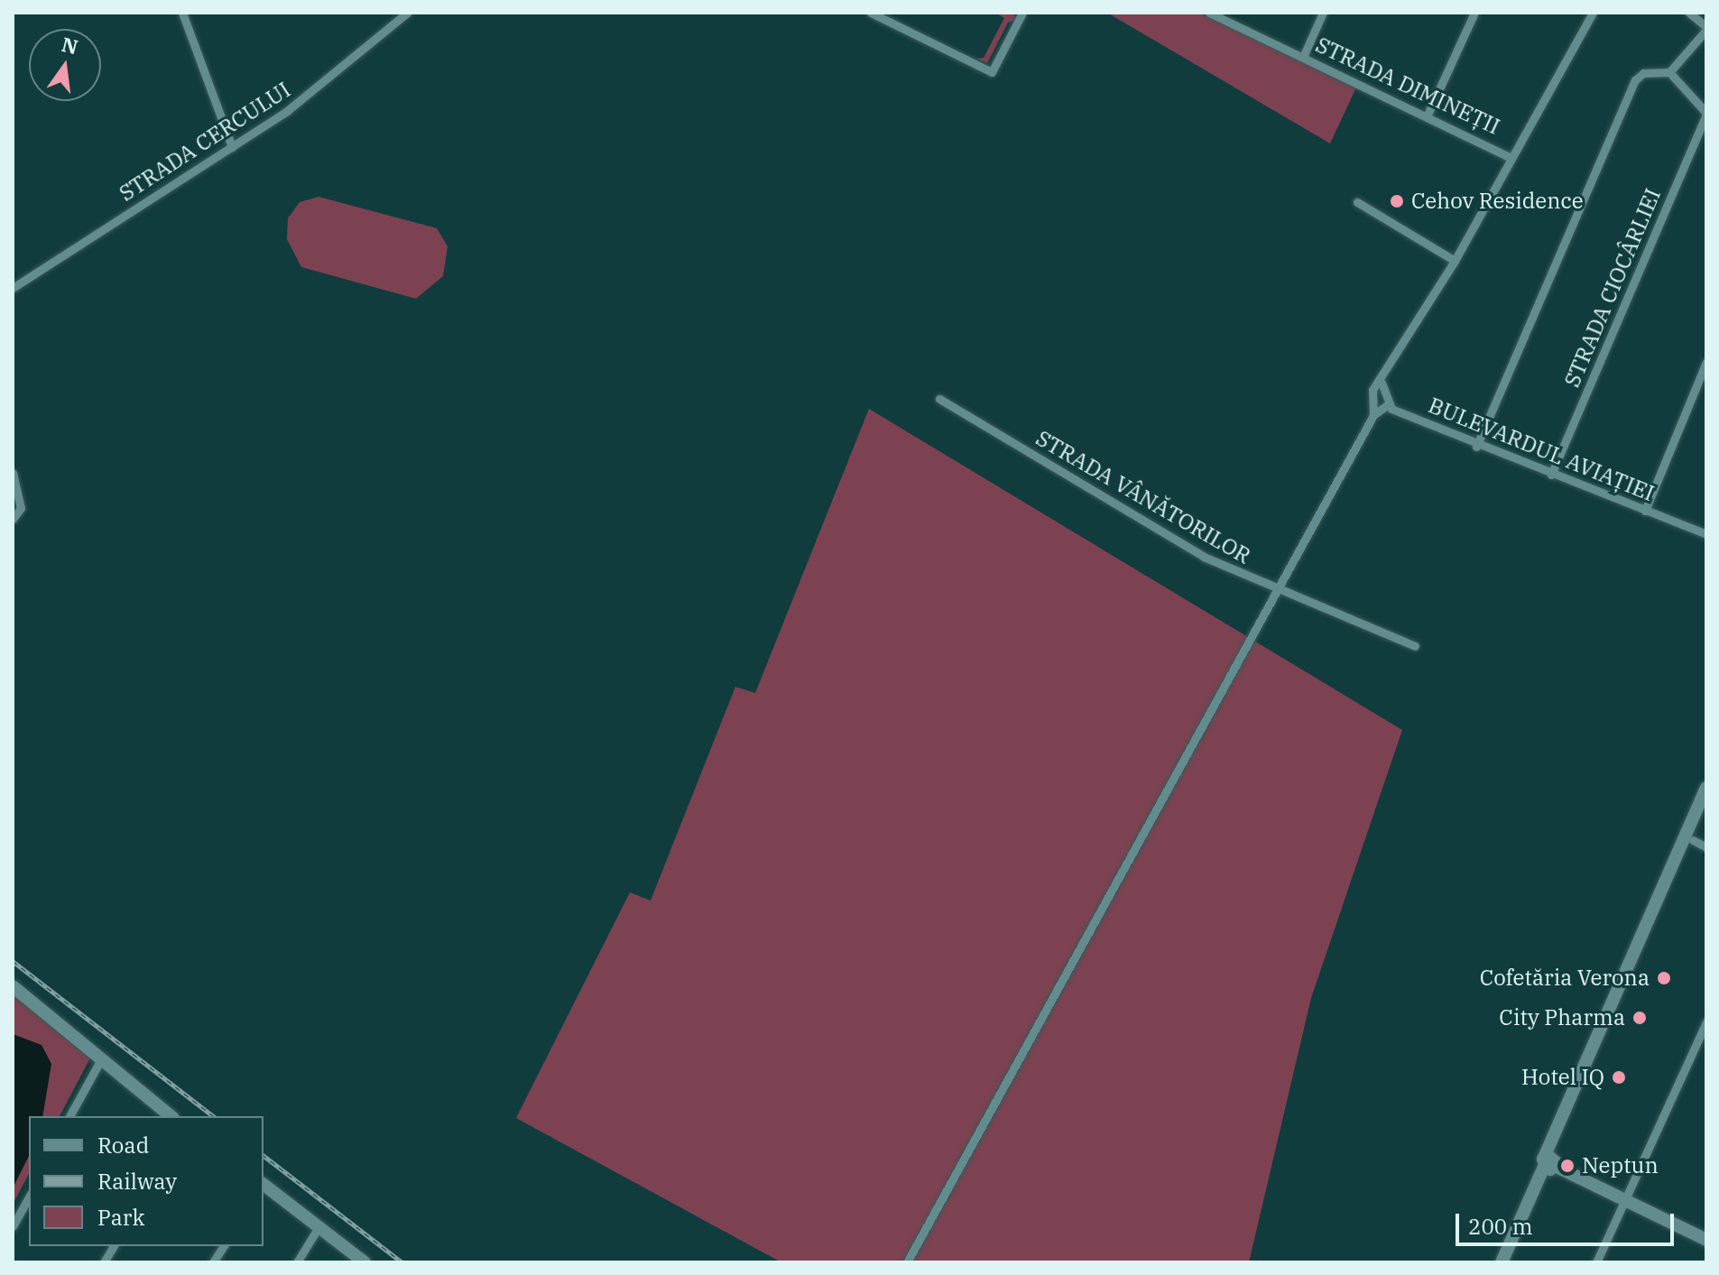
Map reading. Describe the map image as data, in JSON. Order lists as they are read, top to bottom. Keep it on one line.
{"streets":{"street":["STRADA DIMINEȚII","STRADA CERCULUI","STRADA CIOCÂRLIEI","BULEVARDUL AVIAȚIEI","STRADA VÂNĂTORILOR"]},"crossings":[["STRADA CIOCÂRLIEI","BULEVARDUL AVIAȚIEI"]],"places":["Cehov Residence","Cofetăria Verona","City Pharma","Hotel IQ","Neptun"],"legend":["Road","Railway","Park"],"scale_bar":"200 m","north":"top"}
